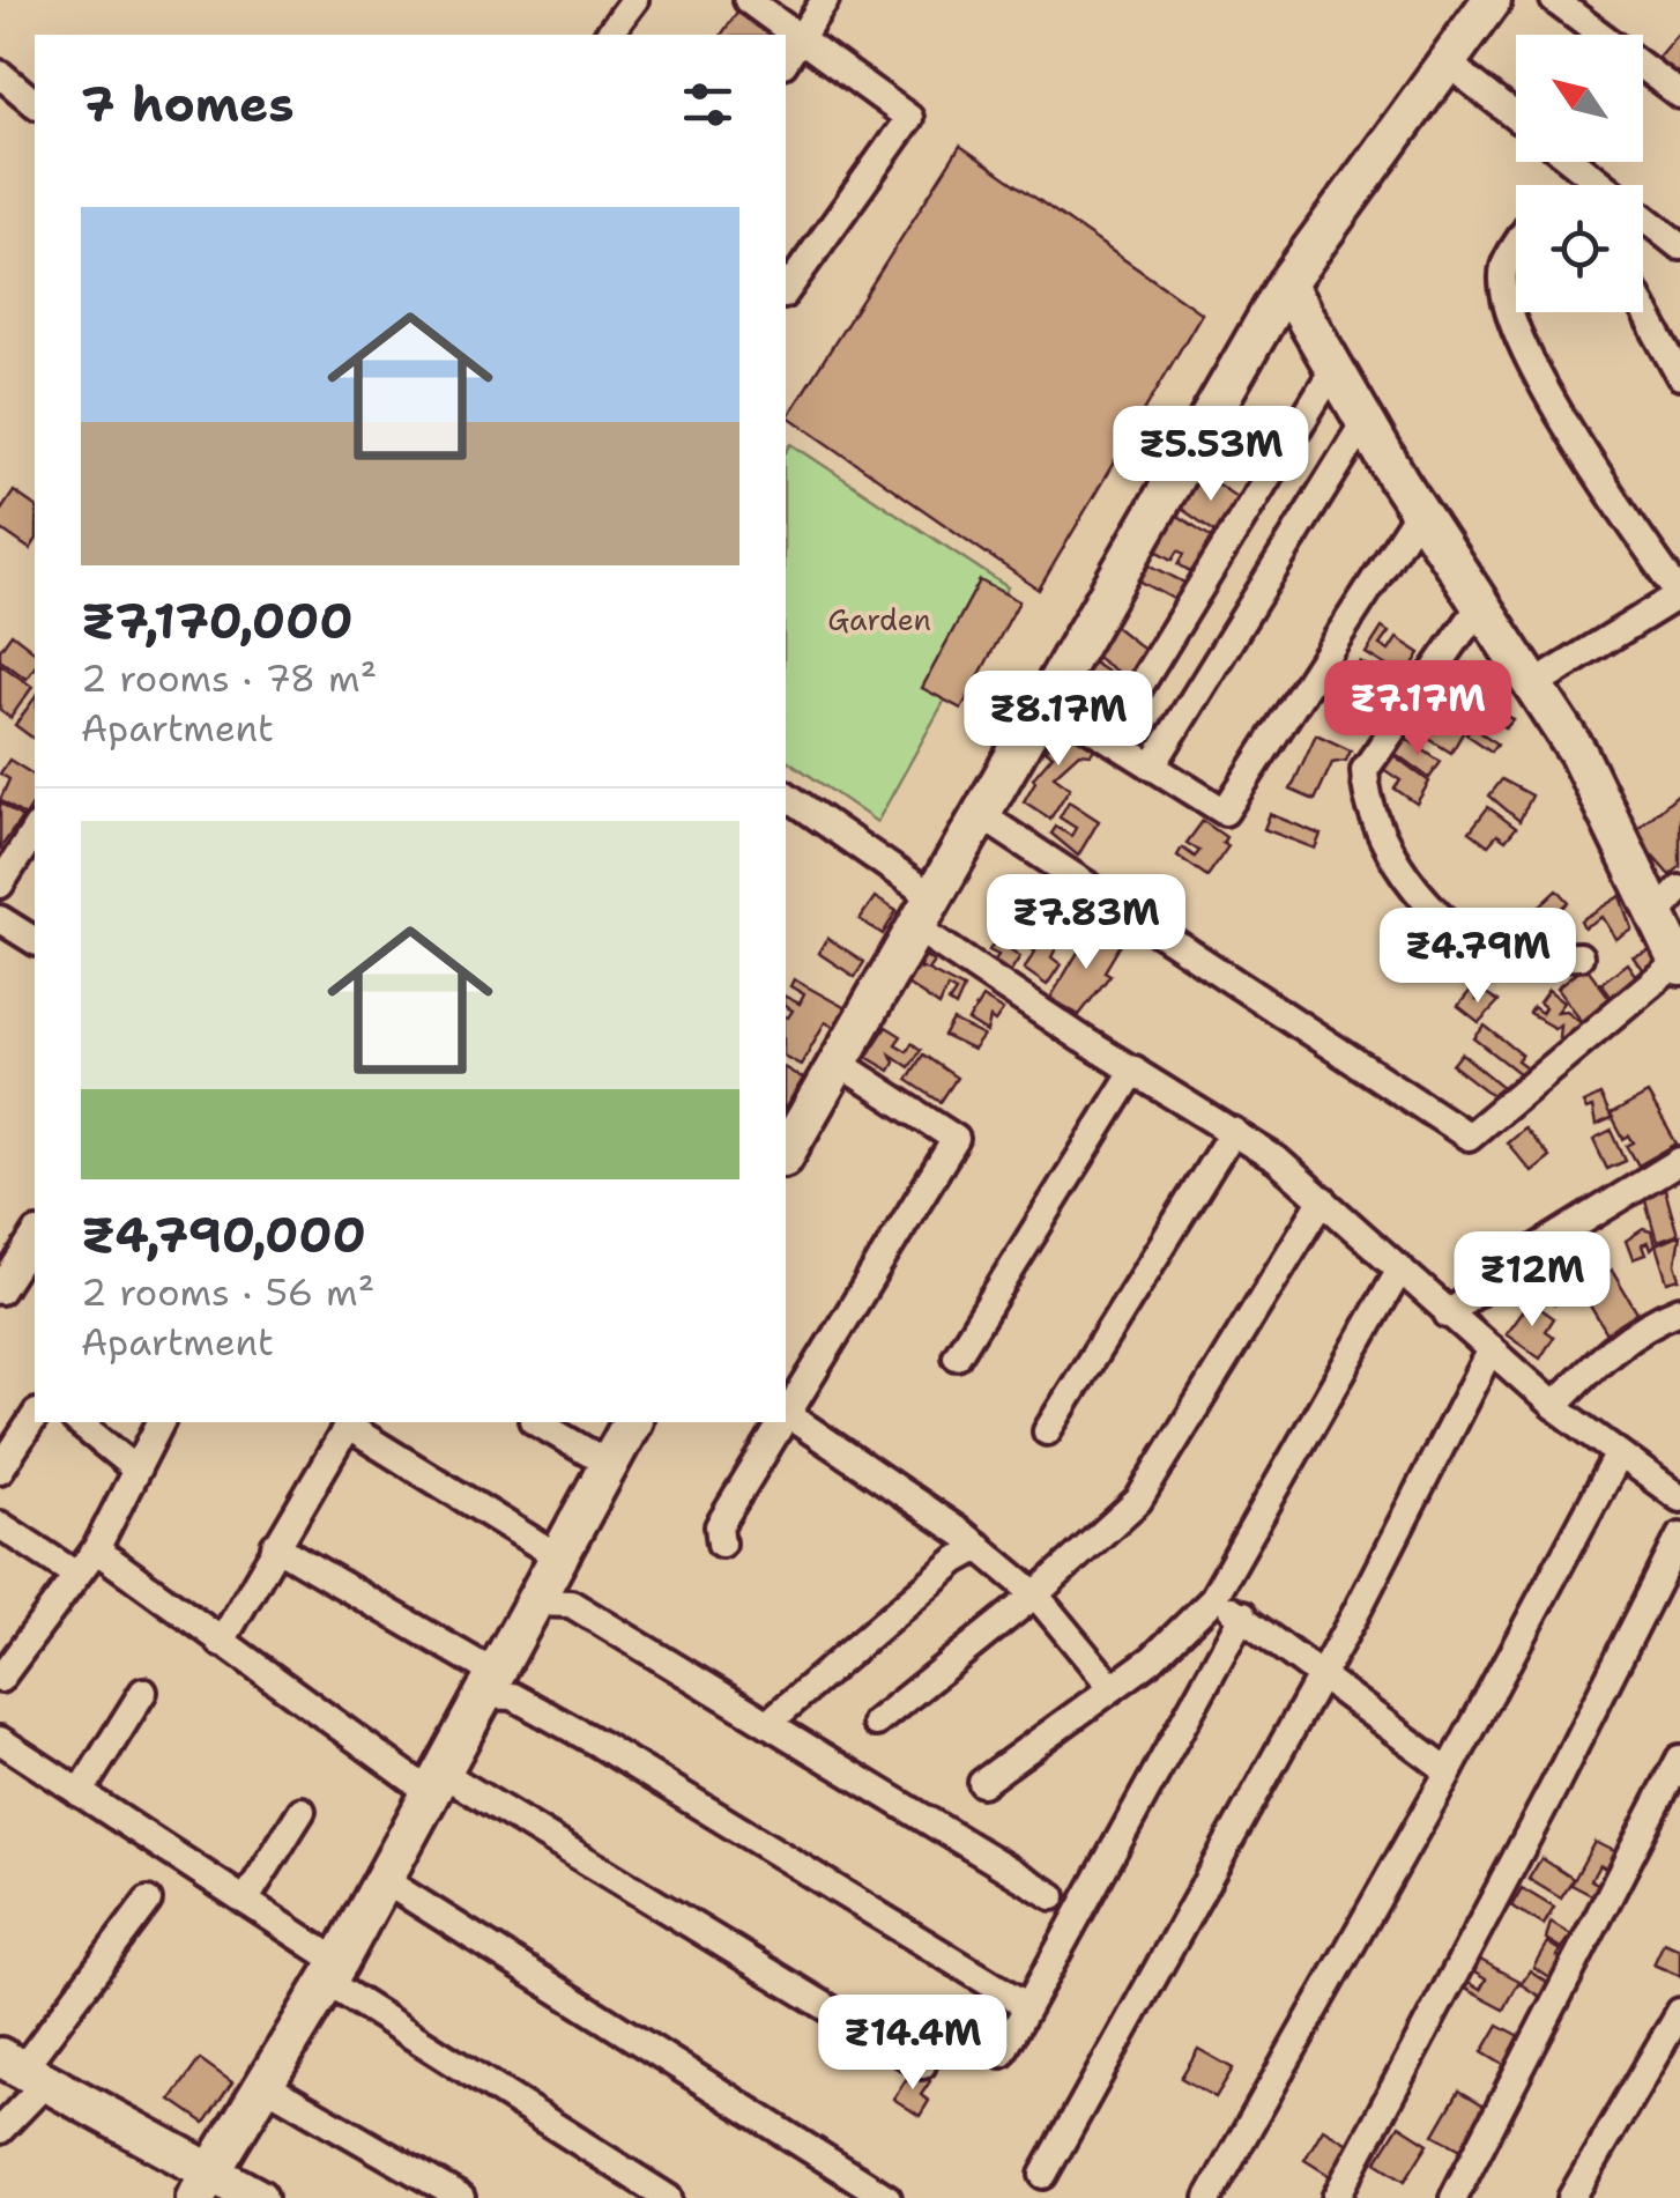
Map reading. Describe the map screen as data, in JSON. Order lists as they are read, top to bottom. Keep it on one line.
{"parks":["Garden"],"north":"top left","page":{"heading":"7 homes","list":[{"name":"₹7,170,000","note":"2 rooms · 78 m² · Apartment"},{"name":"₹4,790,000","note":"2 rooms · 56 m² · Apartment"}],"price":["₹5.53M","₹7.17M","₹8.17M","₹7.83M","₹4.79M","₹12M","₹14.4M"]}}
